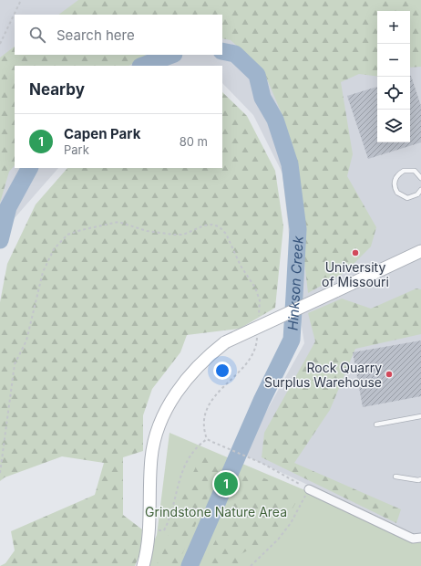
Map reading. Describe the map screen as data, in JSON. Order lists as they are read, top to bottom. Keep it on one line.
{"water":["Hinkson Creek"],"parks":["Grindstone Nature Area"],"places":["University of Missouri","Rock Quarry Surplus Warehouse"],"page":{"map_buttons":["+","−"],"search":"Search here","heading":"Nearby","list":[{"mark":"1","name":"Capen Park","note":"Park","value":"80 m"}],"pins":"1"}}
